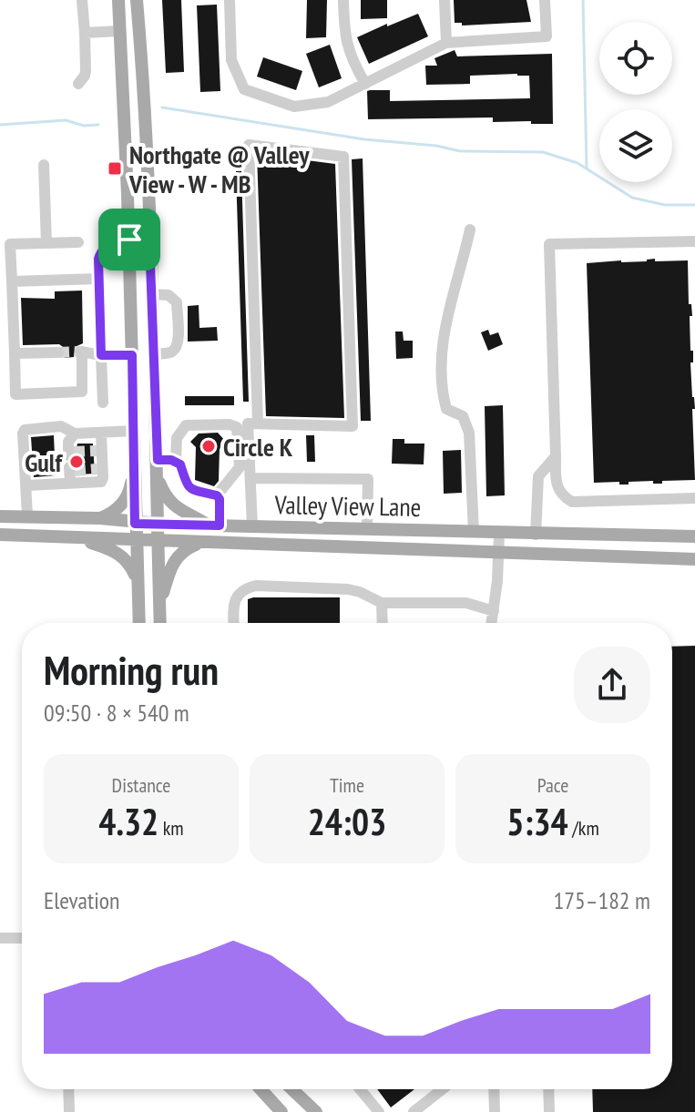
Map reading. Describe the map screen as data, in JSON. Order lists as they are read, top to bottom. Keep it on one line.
{"streets":{"main road":["Valley View Lane"]},"places":{"transit":["Northgate @ Valley View - W - MB"],"other":["Circle K","Gulf"]},"page":{"heading":["Morning run","09:50 · 8 × 540 m"],"stats":[["Distance","4.32 km"],["Time","24:03"],["Pace","5:34 /km"]],"chart":["Elevation","175–182 m"]}}
